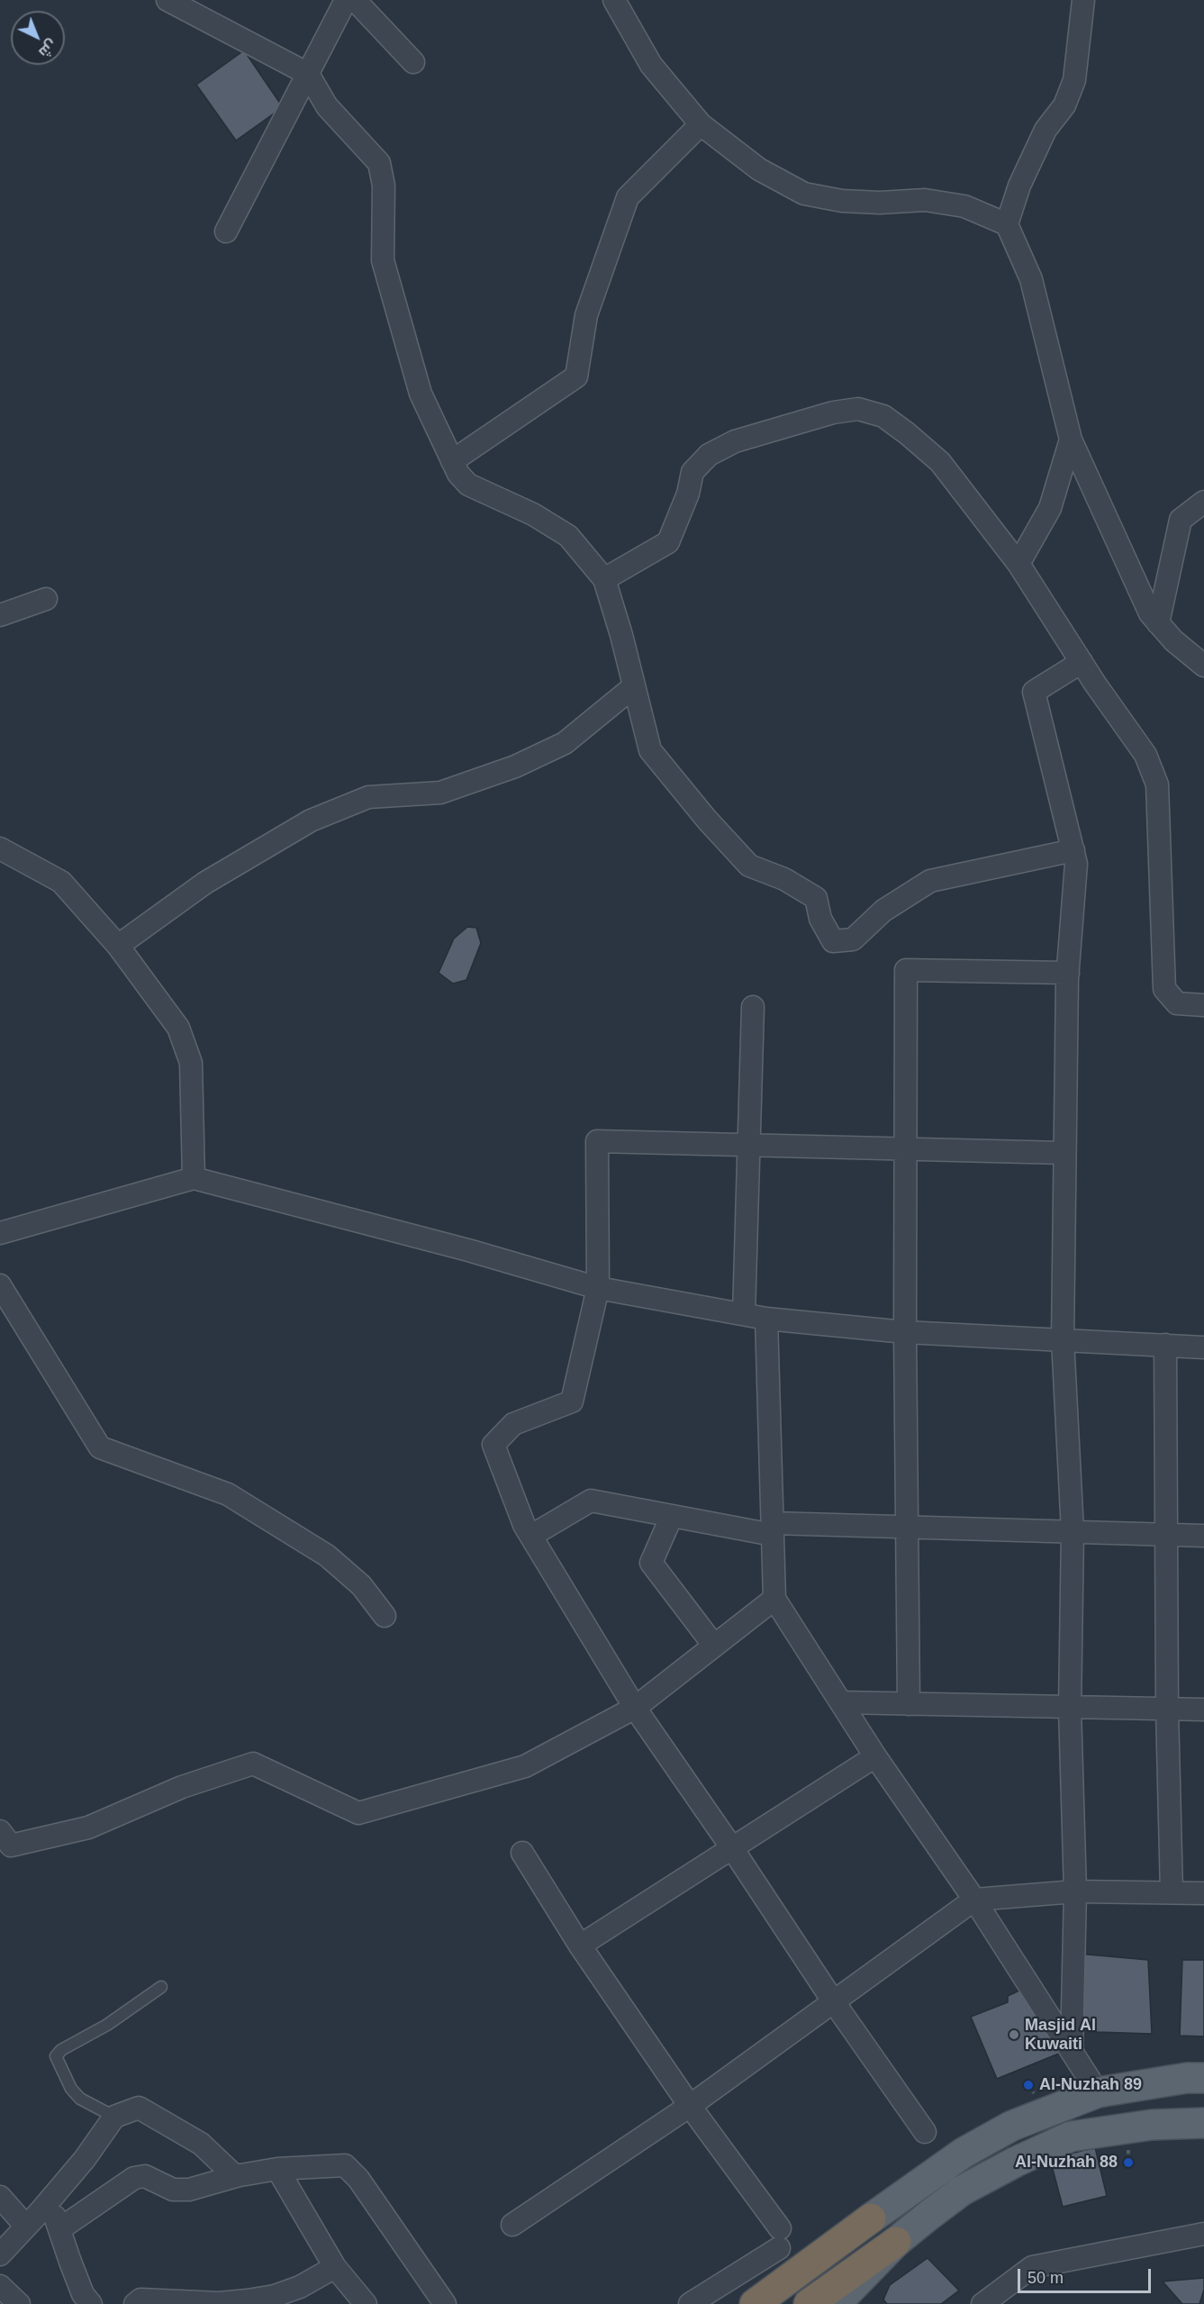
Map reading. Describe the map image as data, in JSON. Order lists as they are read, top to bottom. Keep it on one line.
{"places":["Masjid Al Kuwaiti","Al-Nuzhah 89","Al-Nuzhah 88"],"scale_bar":"50 m","north":"bottom right"}
